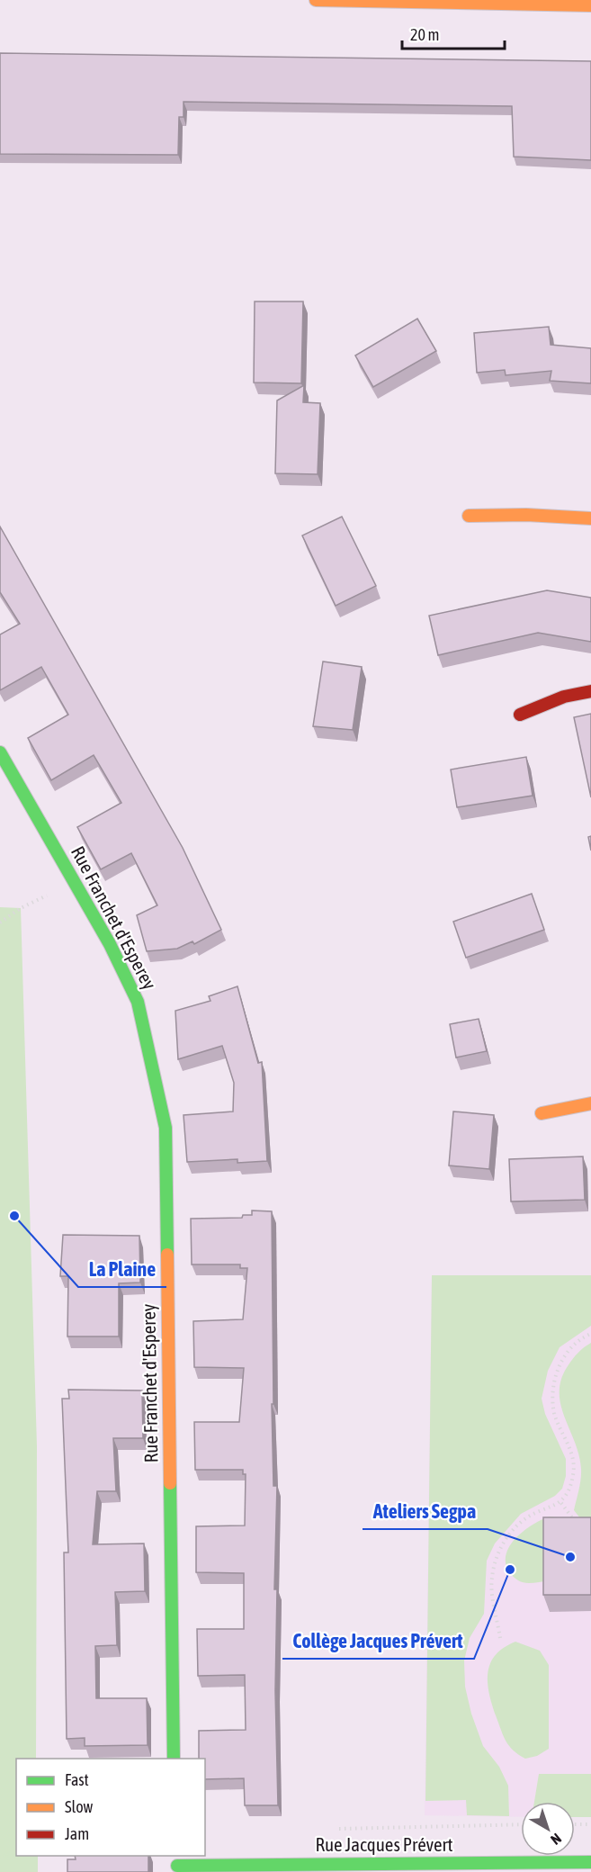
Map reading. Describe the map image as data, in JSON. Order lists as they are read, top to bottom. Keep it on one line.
{"streets":{"street":["Rue Franchet d'Esperey","Rue Jacques Prévert"]},"places":["La Plaine","Ateliers Segpa","Collège Jacques Prévert"],"legend":["Fast","Slow","Jam"],"scale_bar":"20 m","north":"bottom right"}
